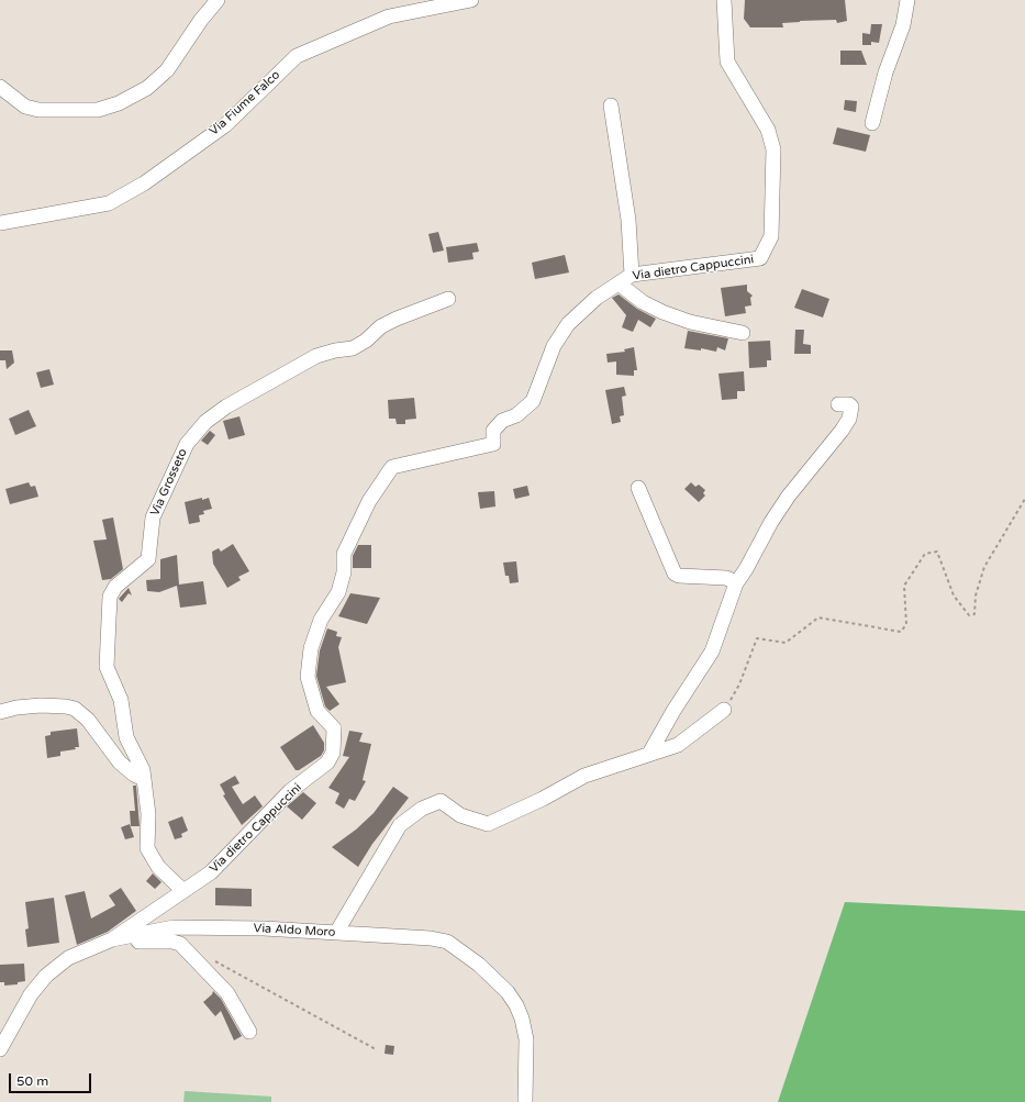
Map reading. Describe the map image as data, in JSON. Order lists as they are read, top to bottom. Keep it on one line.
{"streets":{"street":["Via Fiume Falco","Via dietro Cappuccini","Via Grosseto","Via Aldo Moro"]},"crossings":[["Via dietro Cappuccini","Via Grosseto"],["Via dietro Cappuccini","Via Aldo Moro"]],"scale_bar":"50 m"}
